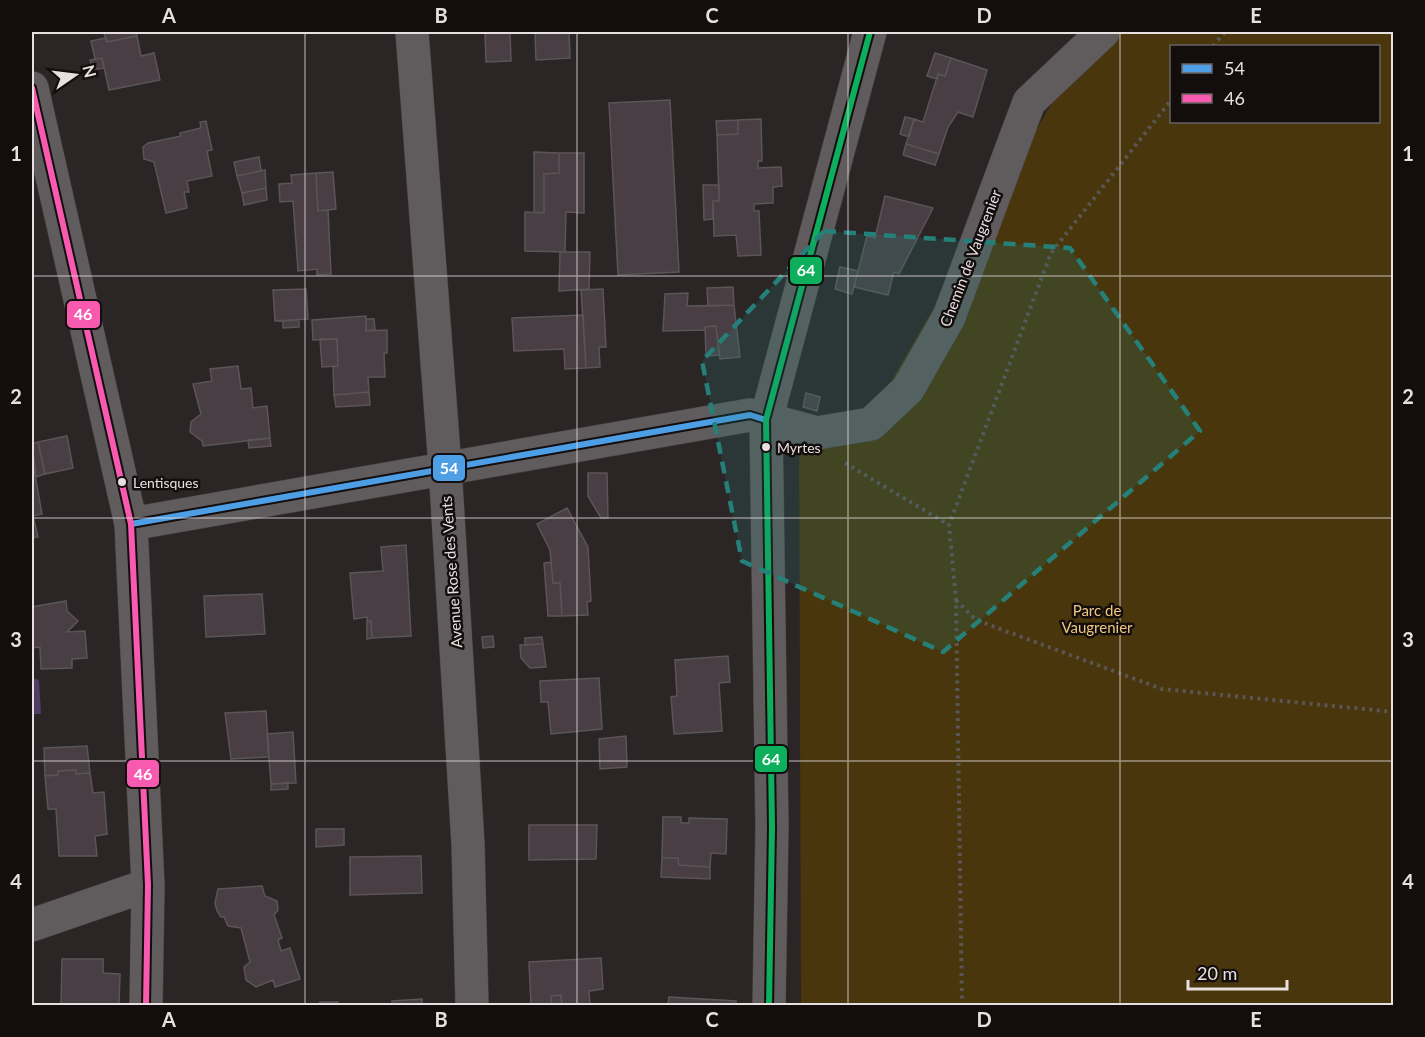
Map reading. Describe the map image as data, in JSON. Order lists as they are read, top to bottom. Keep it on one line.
{"streets":{"street":["Chemin de Vaugrenier","Avenue Rose des Vents"]},"crossings":[["Chemin de Vaugrenier","Avenue Rose des Vents"]],"parks":["Parc de Vaugrenier"],"places":["Myrtes","Lentisques"],"lines":["transit line 64","transit line 46","transit line 54"],"legend":["54","46"],"scale_bar":"20 m","north":"right","grid":{"columns":["A","B","C","D","E"],"rows":["1","2","3","4"]}}
